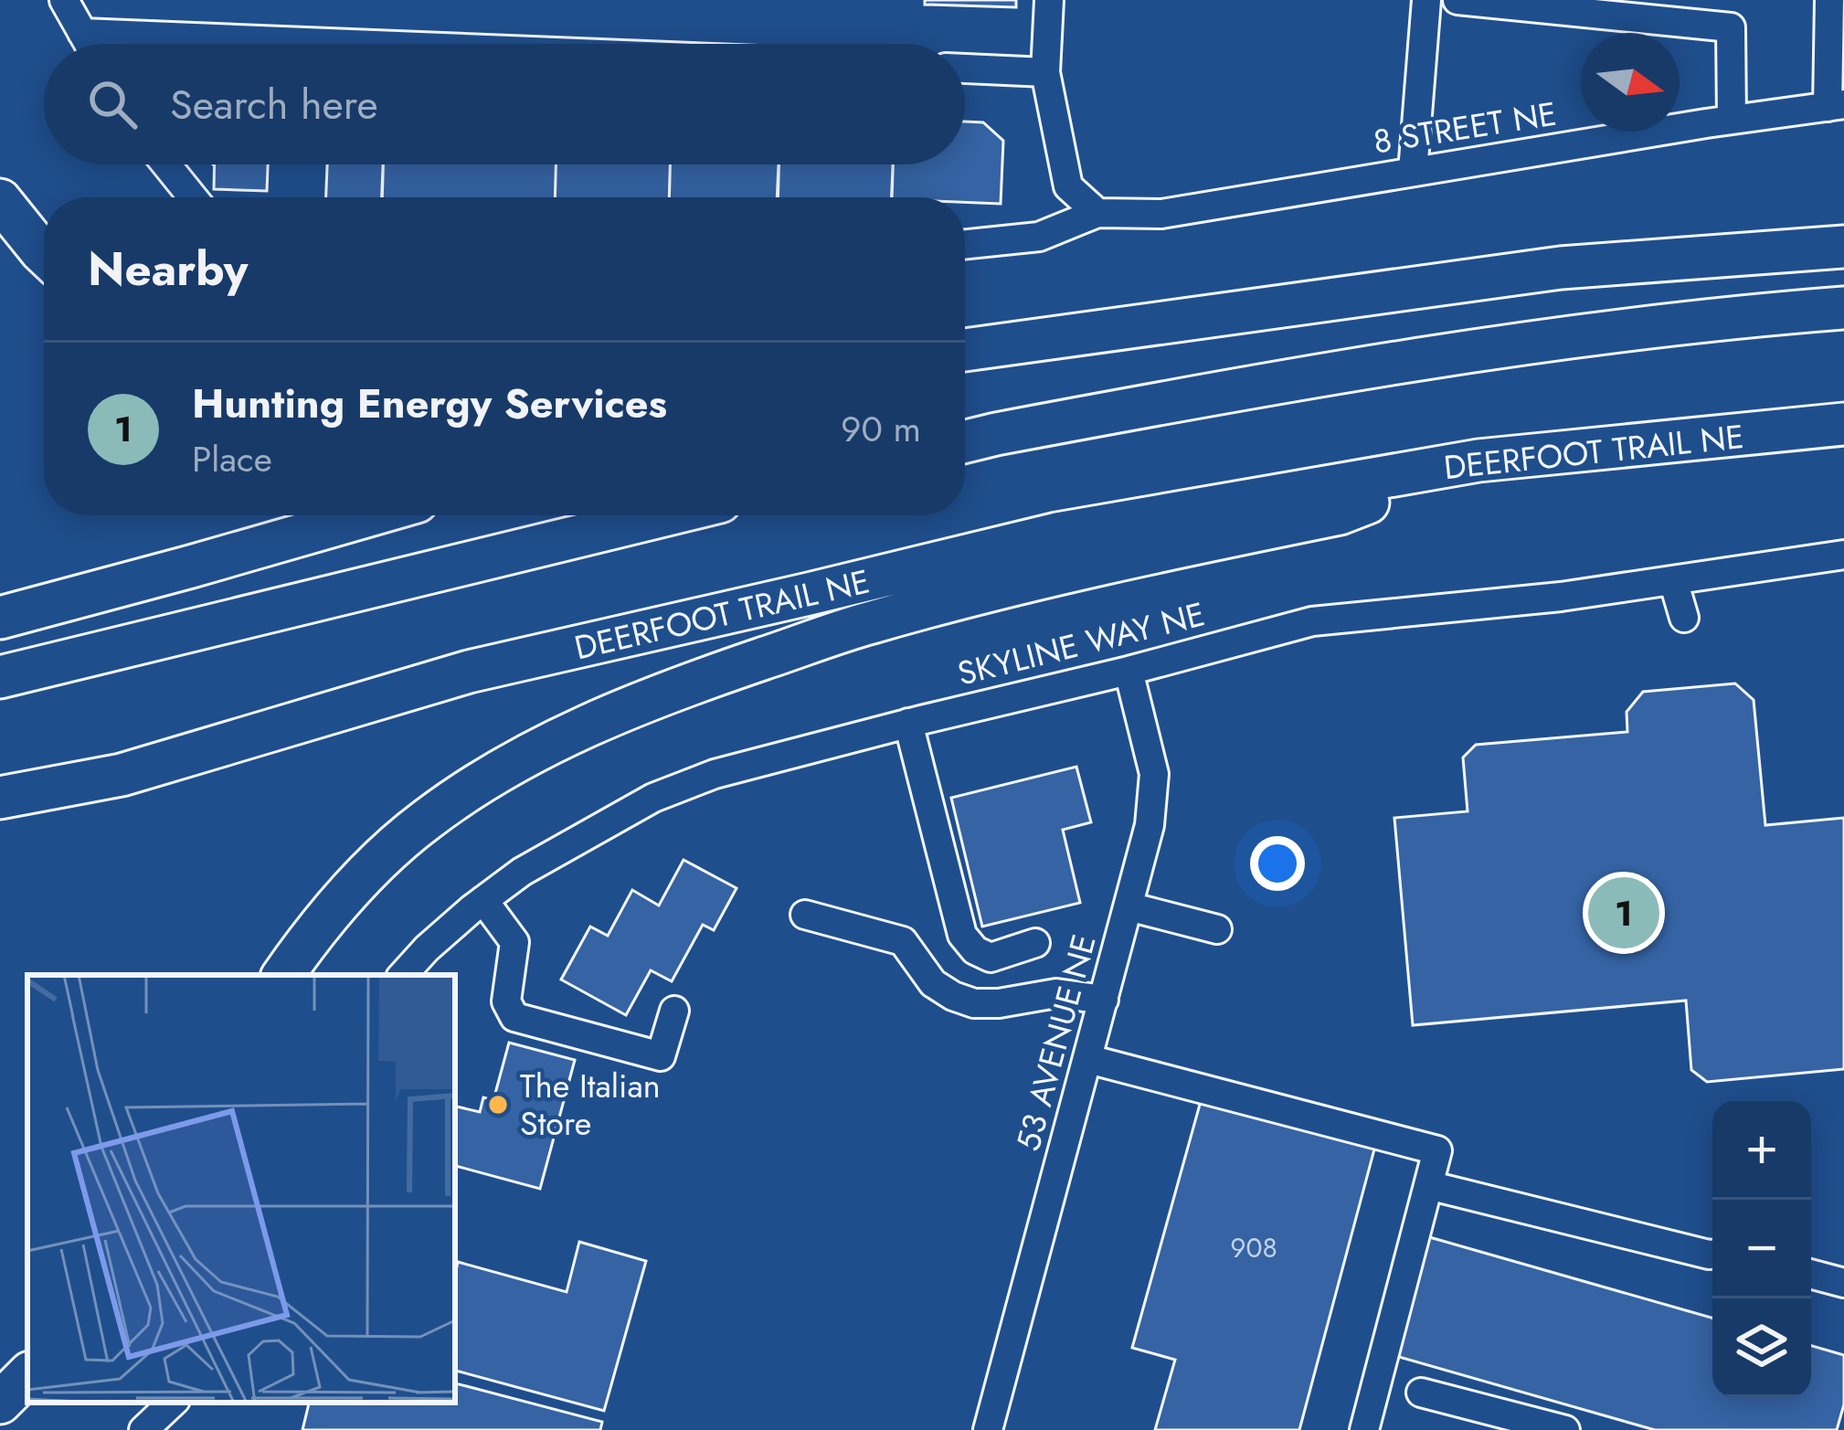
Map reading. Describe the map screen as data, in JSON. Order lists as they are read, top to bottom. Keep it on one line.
{"streets":{"highway":["DEERFOOT TRAIL NE"],"street":["8 STREET NE","SKYLINE WAY NE","53 AVENUE NE"]},"crossings":[["SKYLINE WAY NE","53 AVENUE NE"]],"places":["The Italian Store"],"house_numbers":["908"],"north":"right","page":{"search":"Search here","heading":"Nearby","list":[{"mark":"1","name":"Hunting Energy Services","note":"Place","value":"90 m"}],"pins":"1","map_buttons":["+","−"]}}
